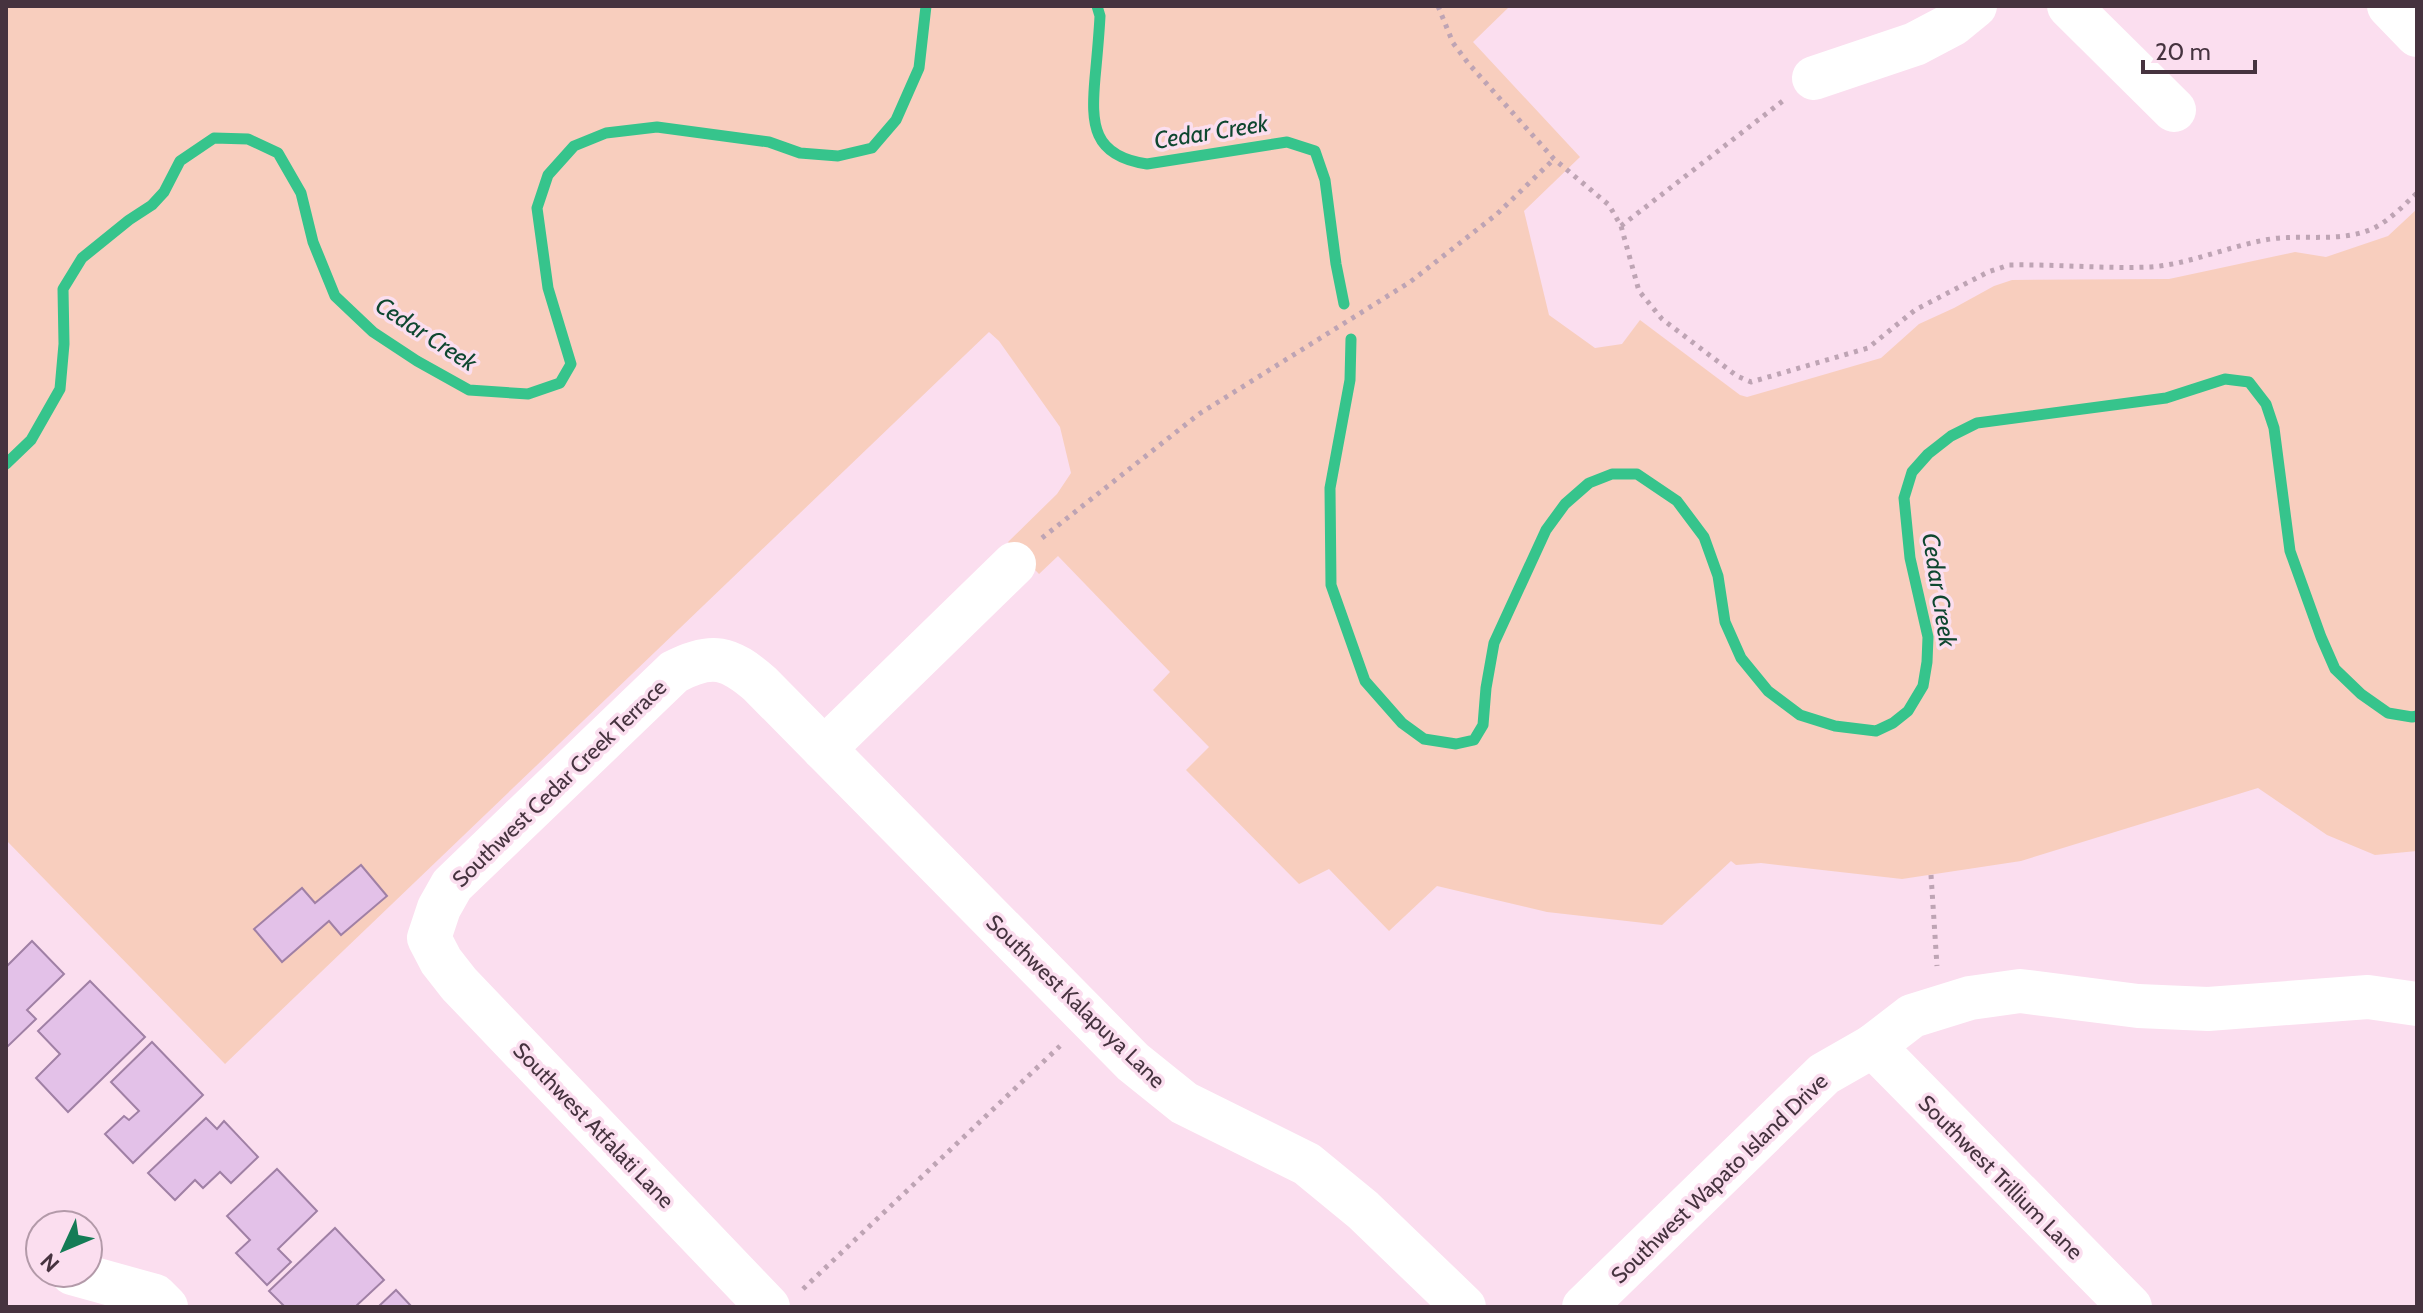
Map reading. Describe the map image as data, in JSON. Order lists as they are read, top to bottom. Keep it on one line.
{"streets":{"street":["Southwest Cedar Creek Terrace","Southwest Kalapuya Lane","Southwest Atfalati Lane","Southwest Trillium Lane","Southwest Wapato Island Drive"]},"crossings":[["Southwest Cedar Creek Terrace","Southwest Kalapuya Lane"],["Southwest Cedar Creek Terrace","Southwest Atfalati Lane"],["Southwest Trillium Lane","Southwest Wapato Island Drive"]],"water":["Cedar Creek"],"scale_bar":"20 m","north":"bottom left"}
